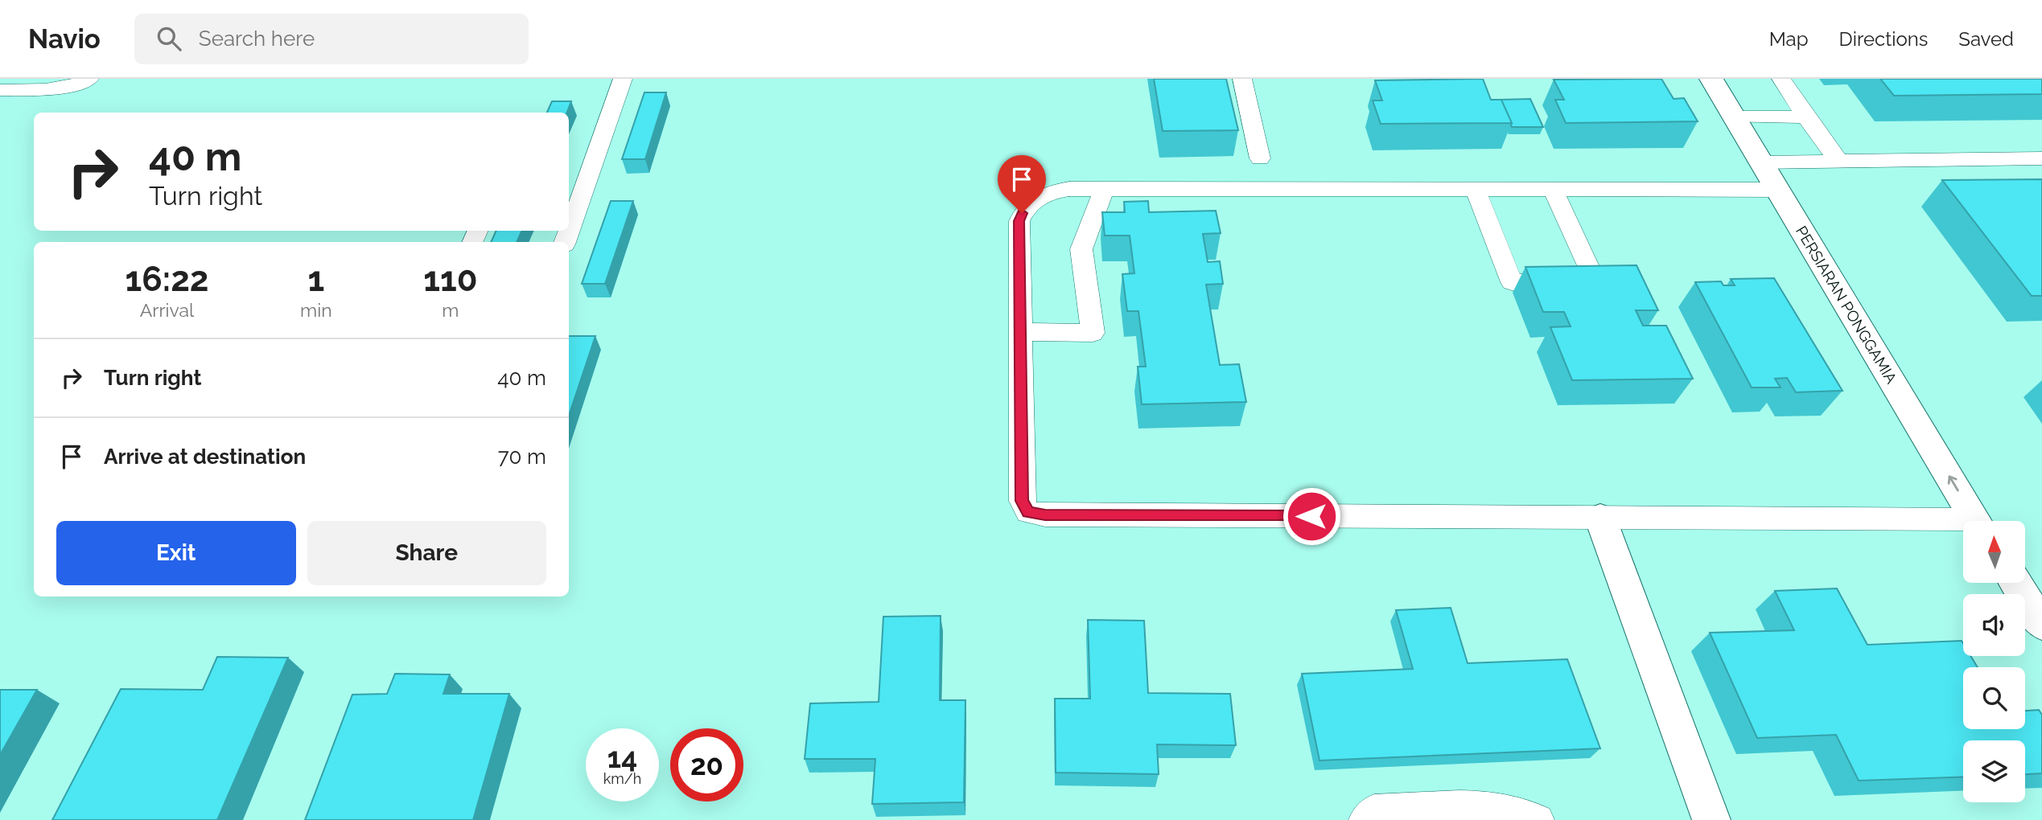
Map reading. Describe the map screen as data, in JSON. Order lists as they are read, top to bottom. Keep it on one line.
{"streets":{"street":["PERSIARAN PONGGAMIA"]},"one_way":["PERSIARAN PONGGAMIA"],"north":"top","page":{"header":"Navio","search":"Search here","nav":["Map","Directions","Saved"],"turn":["40 m","Turn right"],"eta":["16:22","Arrival","1","min","110","m"],"list":[{"name":"Turn right","value":"40 m"},{"name":"Arrive at destination","value":"70 m"}],"buttons":["Exit","Share"],"speed":"14 km/h","limit":"20"}}
